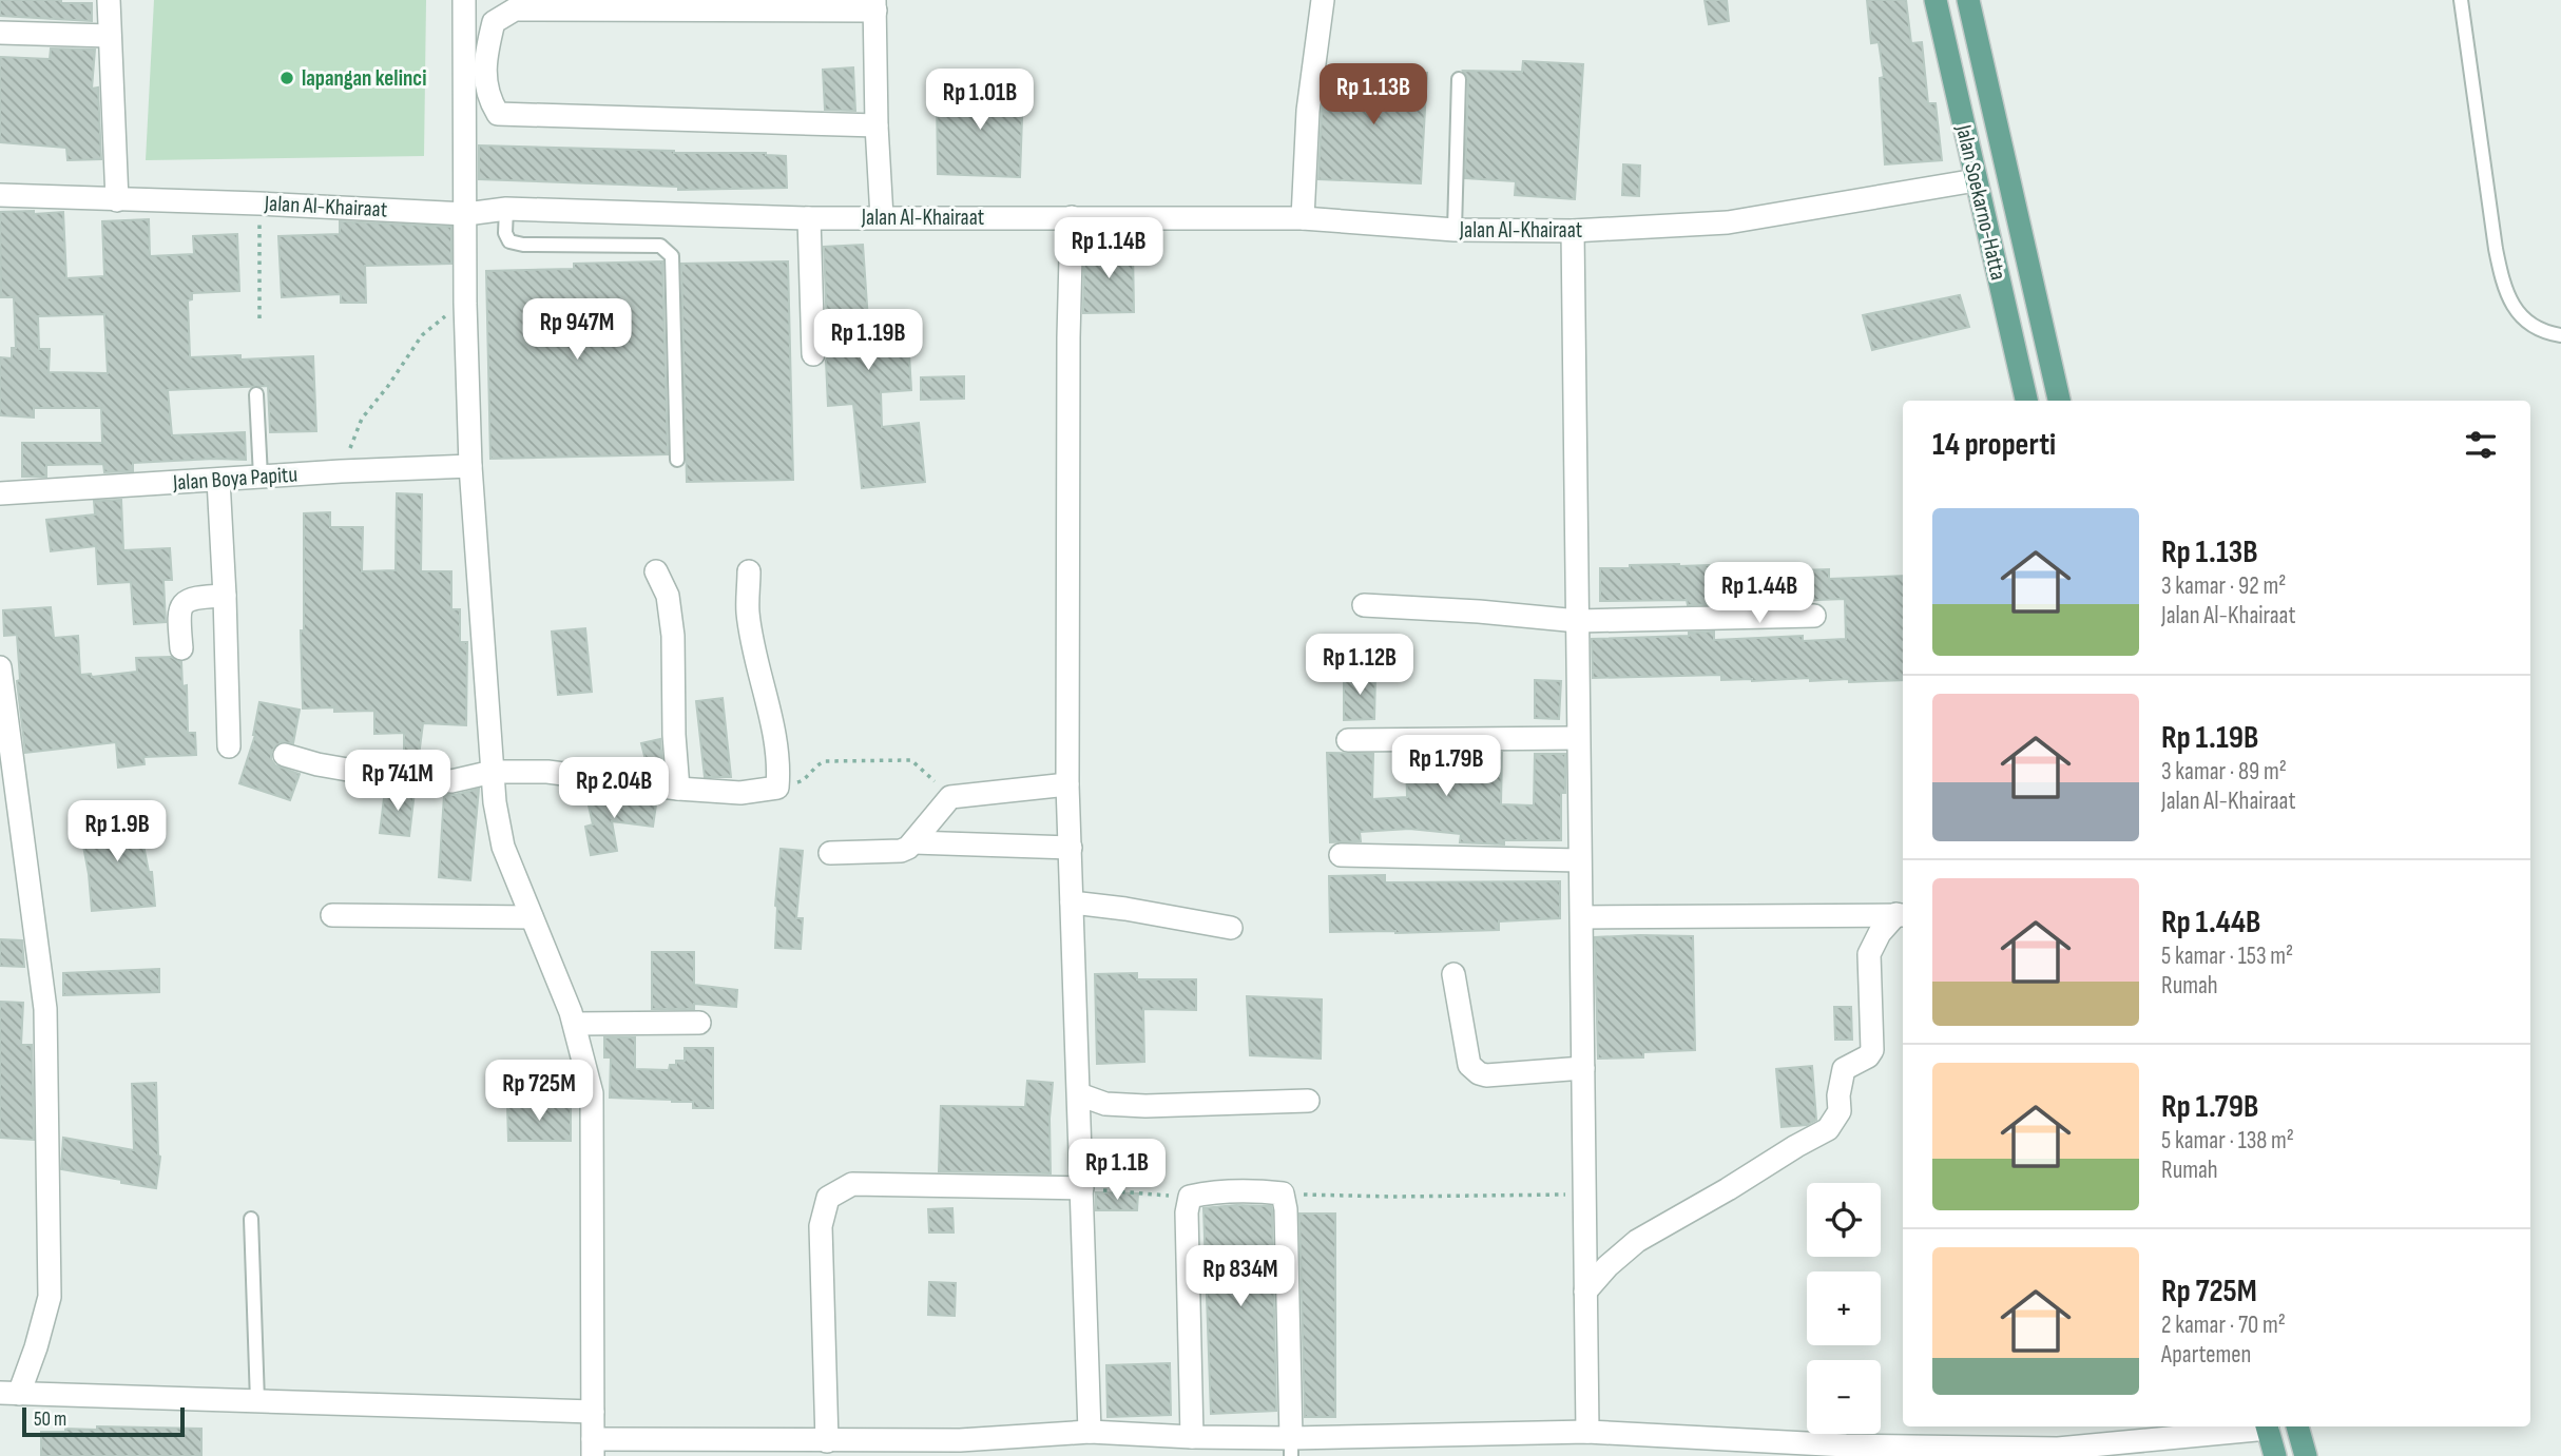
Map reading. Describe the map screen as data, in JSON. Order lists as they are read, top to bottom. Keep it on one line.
{"streets":{"main road":["Jalan Soekarno-Hatta"],"street":["Jalan Al-Khairaat","Jalan Boya Papitu"]},"crossings":[["Jalan Soekarno-Hatta","Jalan Al-Khairaat"]],"places":["lapangan kelinci"],"scale_bar":"50 m","page":{"price":["Rp 1.13B","Rp 1.01B","Rp 1.14B","Rp 947M","Rp 1.19B","Rp 1.44B","Rp 1.12B","Rp 1.79B","Rp 741M","Rp 2.04B","Rp 1.9B","Rp 725M","Rp 1.1B","Rp 834M"],"heading":"14 properti","list":[{"name":"Rp 1.13B","note":"3 kamar · 92 m² · Jalan Al-Khairaat"},{"name":"Rp 1.19B","note":"3 kamar · 89 m² · Jalan Al-Khairaat"},{"name":"Rp 1.44B","note":"5 kamar · 153 m² · Rumah"},{"name":"Rp 1.79B","note":"5 kamar · 138 m² · Rumah"},{"name":"Rp 725M","note":"2 kamar · 70 m² · Apartemen"}],"map_buttons":["+","−"],"scale":"50 m"}}
